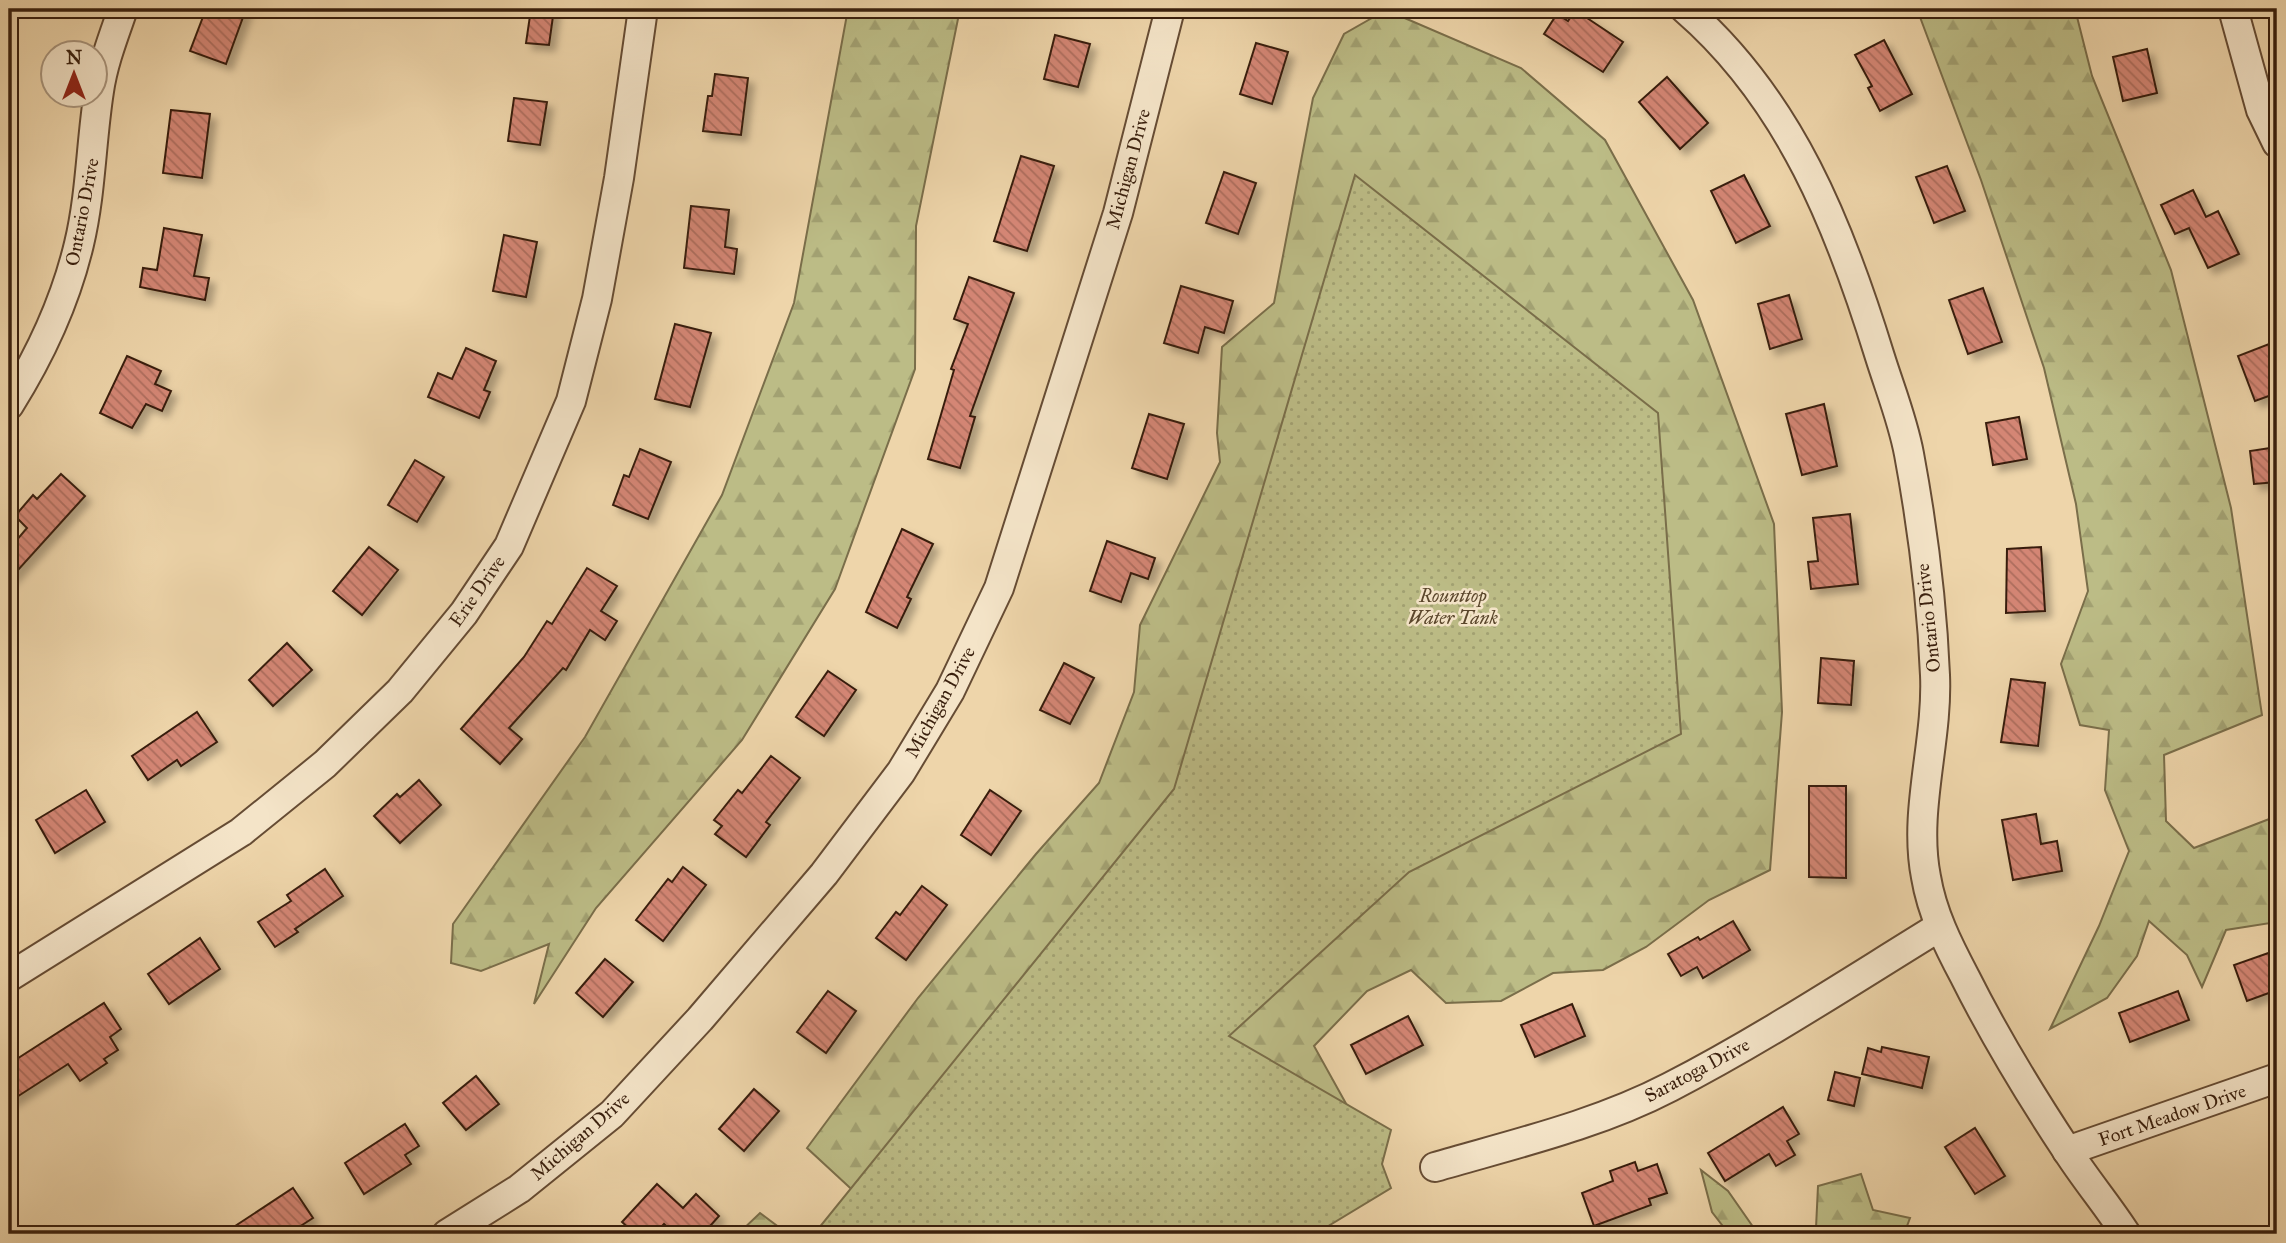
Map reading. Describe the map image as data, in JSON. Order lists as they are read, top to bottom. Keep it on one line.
{"streets":{"street":["Michigan Drive","Ontario Drive","Erie Drive","Saratoga Drive","Fort Meadow Drive"]},"crossings":[["Ontario Drive","Saratoga Drive"],["Ontario Drive","Fort Meadow Drive"]],"parks":["Rounttop Water Tank"],"north":"top"}
